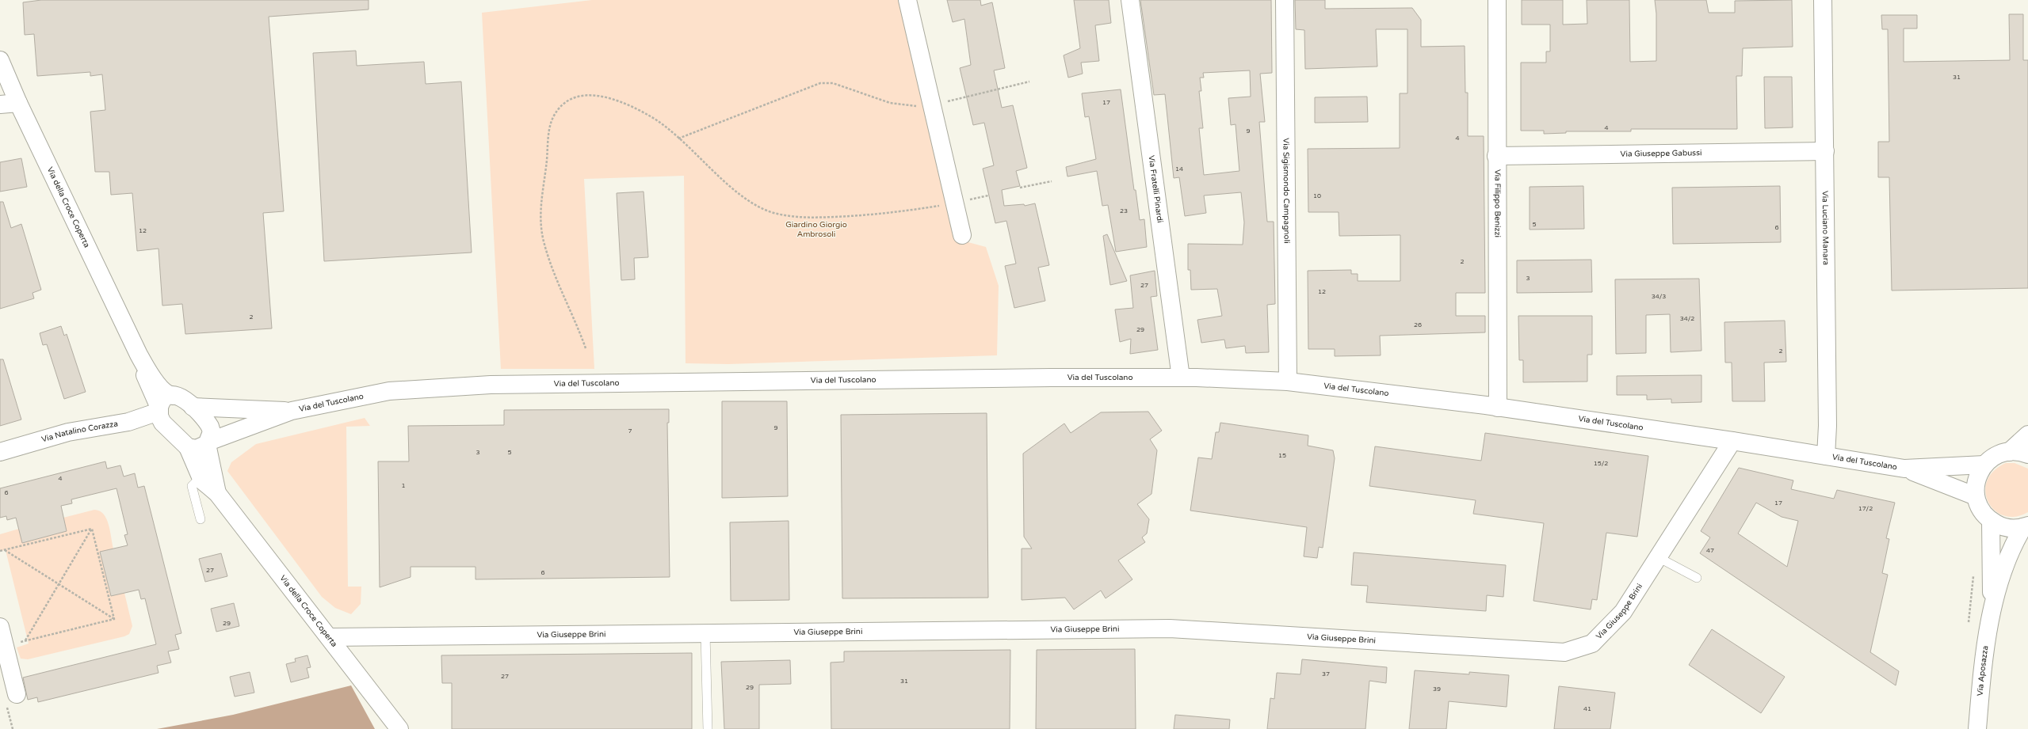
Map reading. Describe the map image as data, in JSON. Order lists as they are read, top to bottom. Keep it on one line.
{"streets":{"street":["Via Giuseppe Gabussi","Via Fratelli Pinardi","Via Sigismondo Campagnoli","Via Filippo Benizzi","Via della Croce Coperta","Via Luciano Manara","Via del Tuscolano","Via Natalino Corazza","Via Giuseppe Brini","Via Aposazza"]},"crossings":[["Via Giuseppe Gabussi","Via Filippo Benizzi"],["Via Giuseppe Gabussi","Via Luciano Manara"],["Via Fratelli Pinardi","Via del Tuscolano"],["Via Sigismondo Campagnoli","Via del Tuscolano"],["Via Filippo Benizzi","Via del Tuscolano"],["Via della Croce Coperta","Via del Tuscolano"],["Via della Croce Coperta","Via Natalino Corazza"],["Via della Croce Coperta","Via Giuseppe Brini"],["Via Luciano Manara","Via del Tuscolano"],["Via del Tuscolano","Via Giuseppe Brini"]],"parks":["Giardino Giorgio Ambrosoli"],"house_numbers":["31","17","4","9","4","14","10","23","5","6","12","2","3","27","12","34/3","2","34/2","26","29","2","9","7","3","5","15","15/2","4","1","6","17","17/2","47","27","6","29","37","27","31","29","39","41"]}
